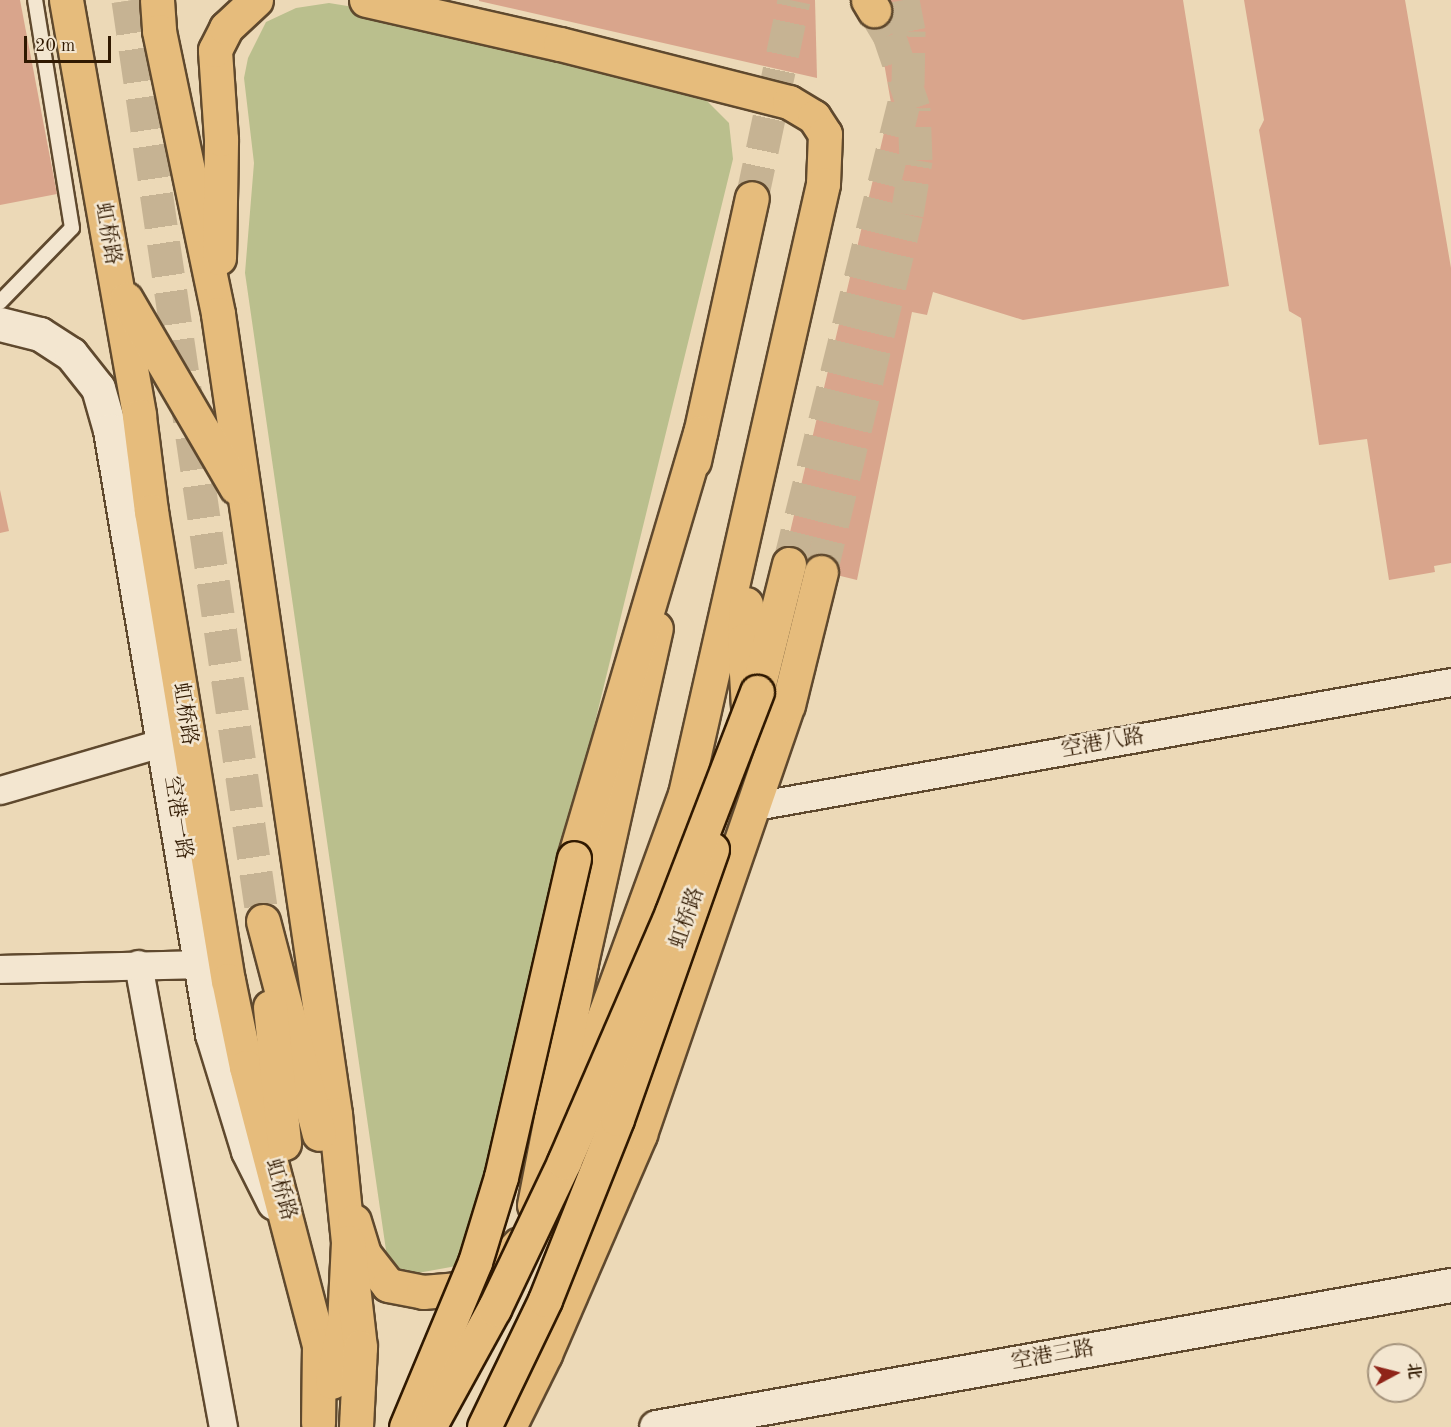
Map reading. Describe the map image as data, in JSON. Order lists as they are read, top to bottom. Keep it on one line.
{"streets":{"main road":["虹桥路"],"street":["空港八路","空港一路","空港三路"]},"crossings":[["虹桥路","空港八路"],["虹桥路","空港一路"]],"scale_bar":"20 m","north":"right"}
